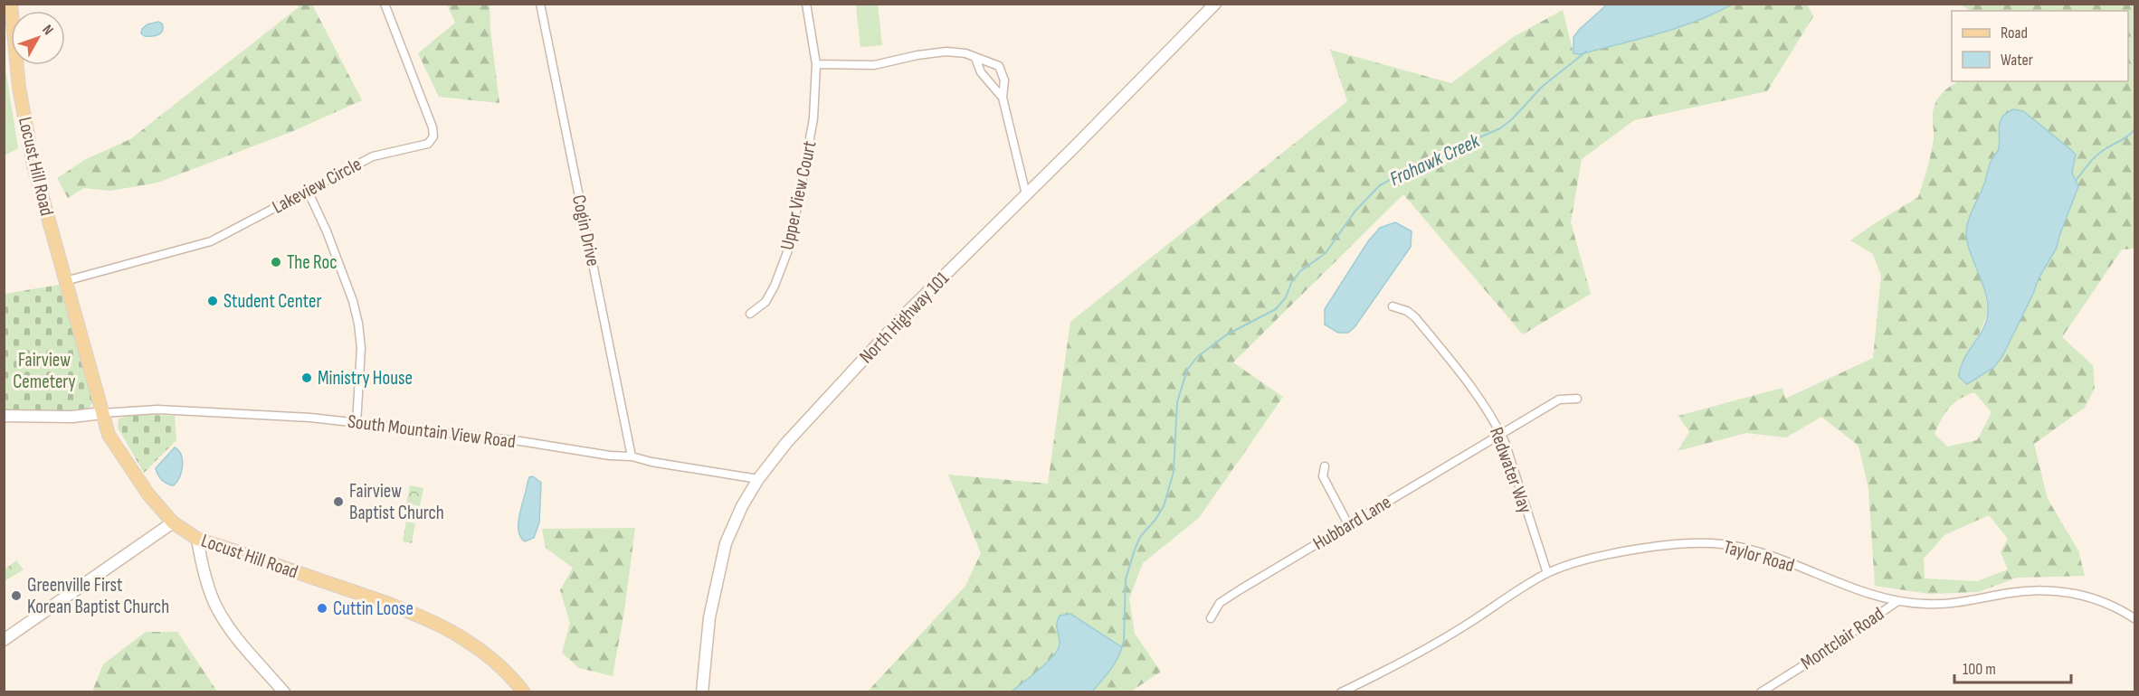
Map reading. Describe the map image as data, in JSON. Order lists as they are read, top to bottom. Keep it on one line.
{"streets":{"main road":["Locust Hill Road","North Highway 101"],"street":["Lakeview Circle","Upper View Court","Cogin Drive","South Mountain View Road","Redwater Way","Hubbard Lane","Taylor Road","Montclair Road"]},"crossings":[["Locust Hill Road","Lakeview Circle"],["Locust Hill Road","South Mountain View Road"],["Cogin Drive","South Mountain View Road"],["North Highway 101","South Mountain View Road"],["Redwater Way","Hubbard Lane"],["Redwater Way","Taylor Road"],["Taylor Road","Montclair Road"]],"water":["Frohawk Creek"],"parks":["Fairview Cemetery"],"places":["The Roc","Student Center","Ministry House","Fairview Baptist Church","Greenville First Korean Baptist Church","Cuttin Loose"],"legend":["Road","Water"],"scale_bar":"100 m","north":"top right"}
